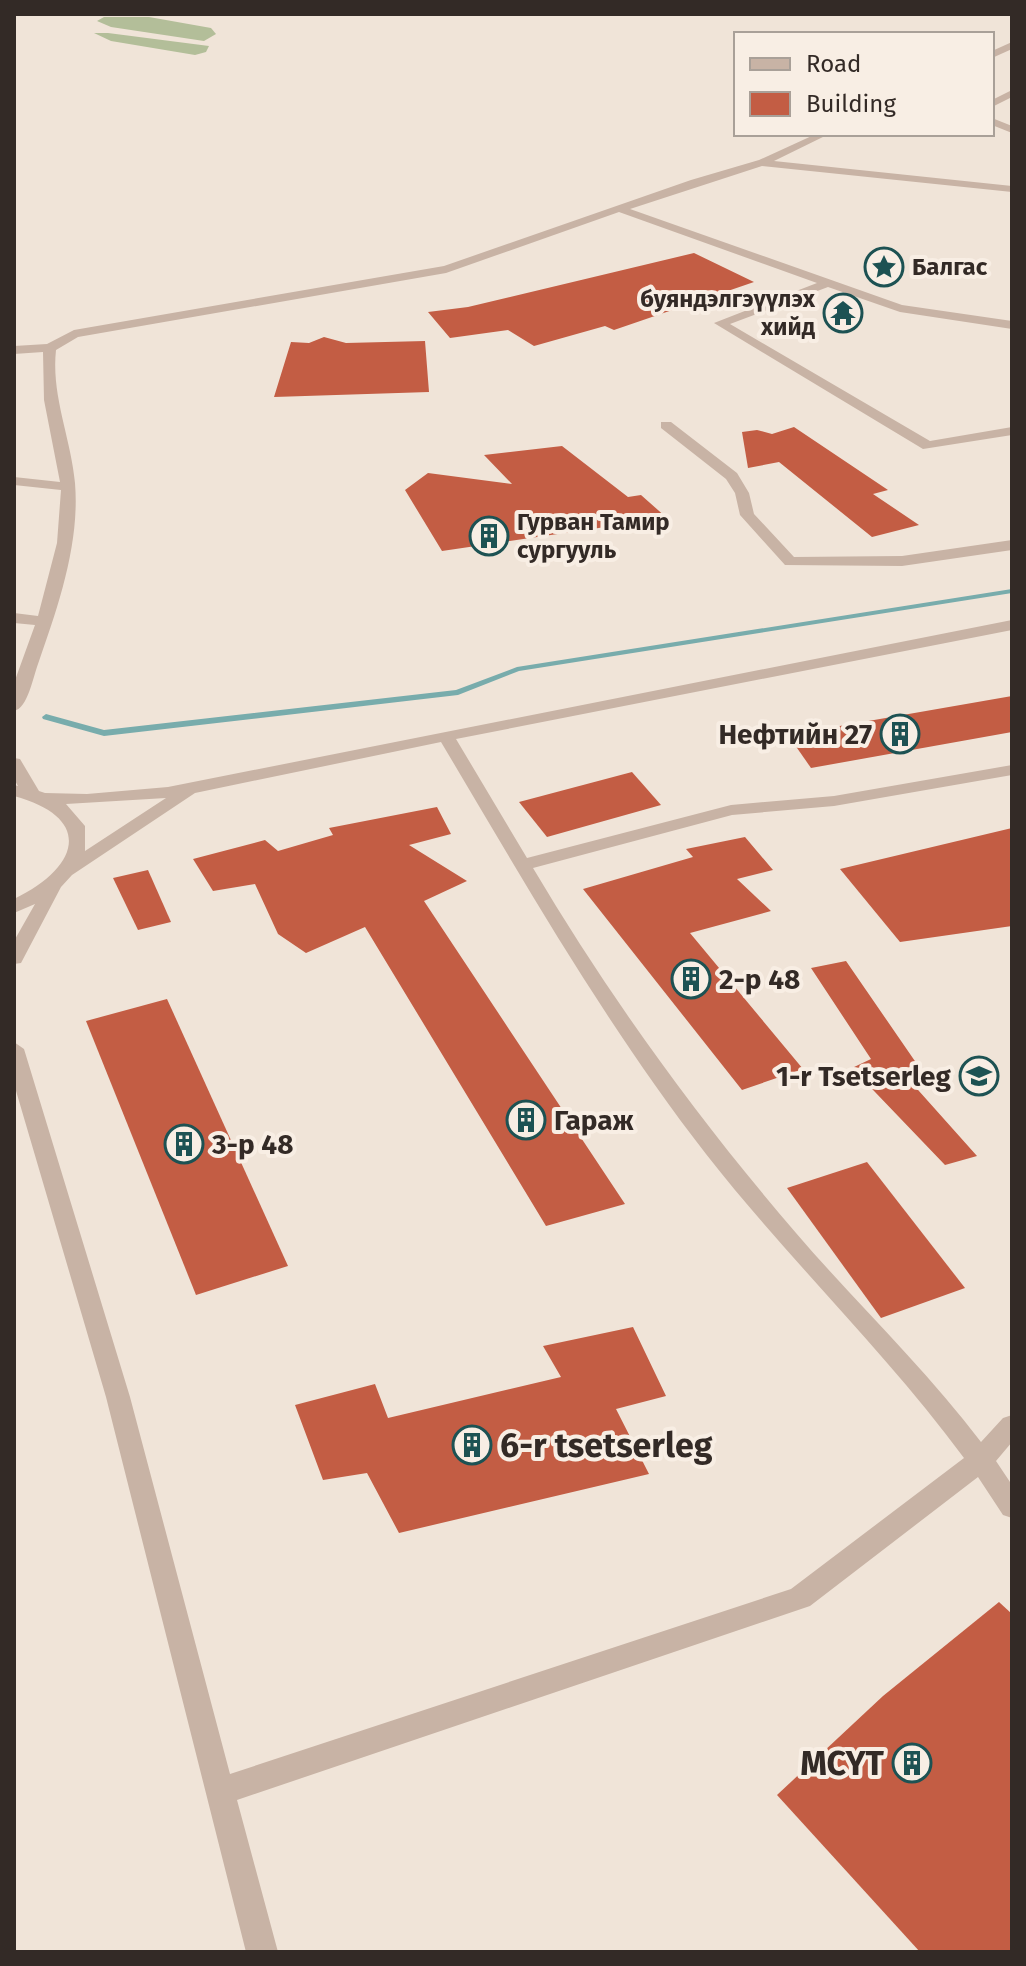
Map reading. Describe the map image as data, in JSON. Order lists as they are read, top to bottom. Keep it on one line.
{"places":{"place":["Балгас"],"temple":["буяндэлгэүүлэх хийд"],"building":["Гурван Тамир сургууль","Нефтийн 27","2-р 48","Гараж","3-р 48","6-r tsetserleg","МСҮТ"],"school or university":["1-r Tsetserleg"]},"legend":["Road","Building"]}
